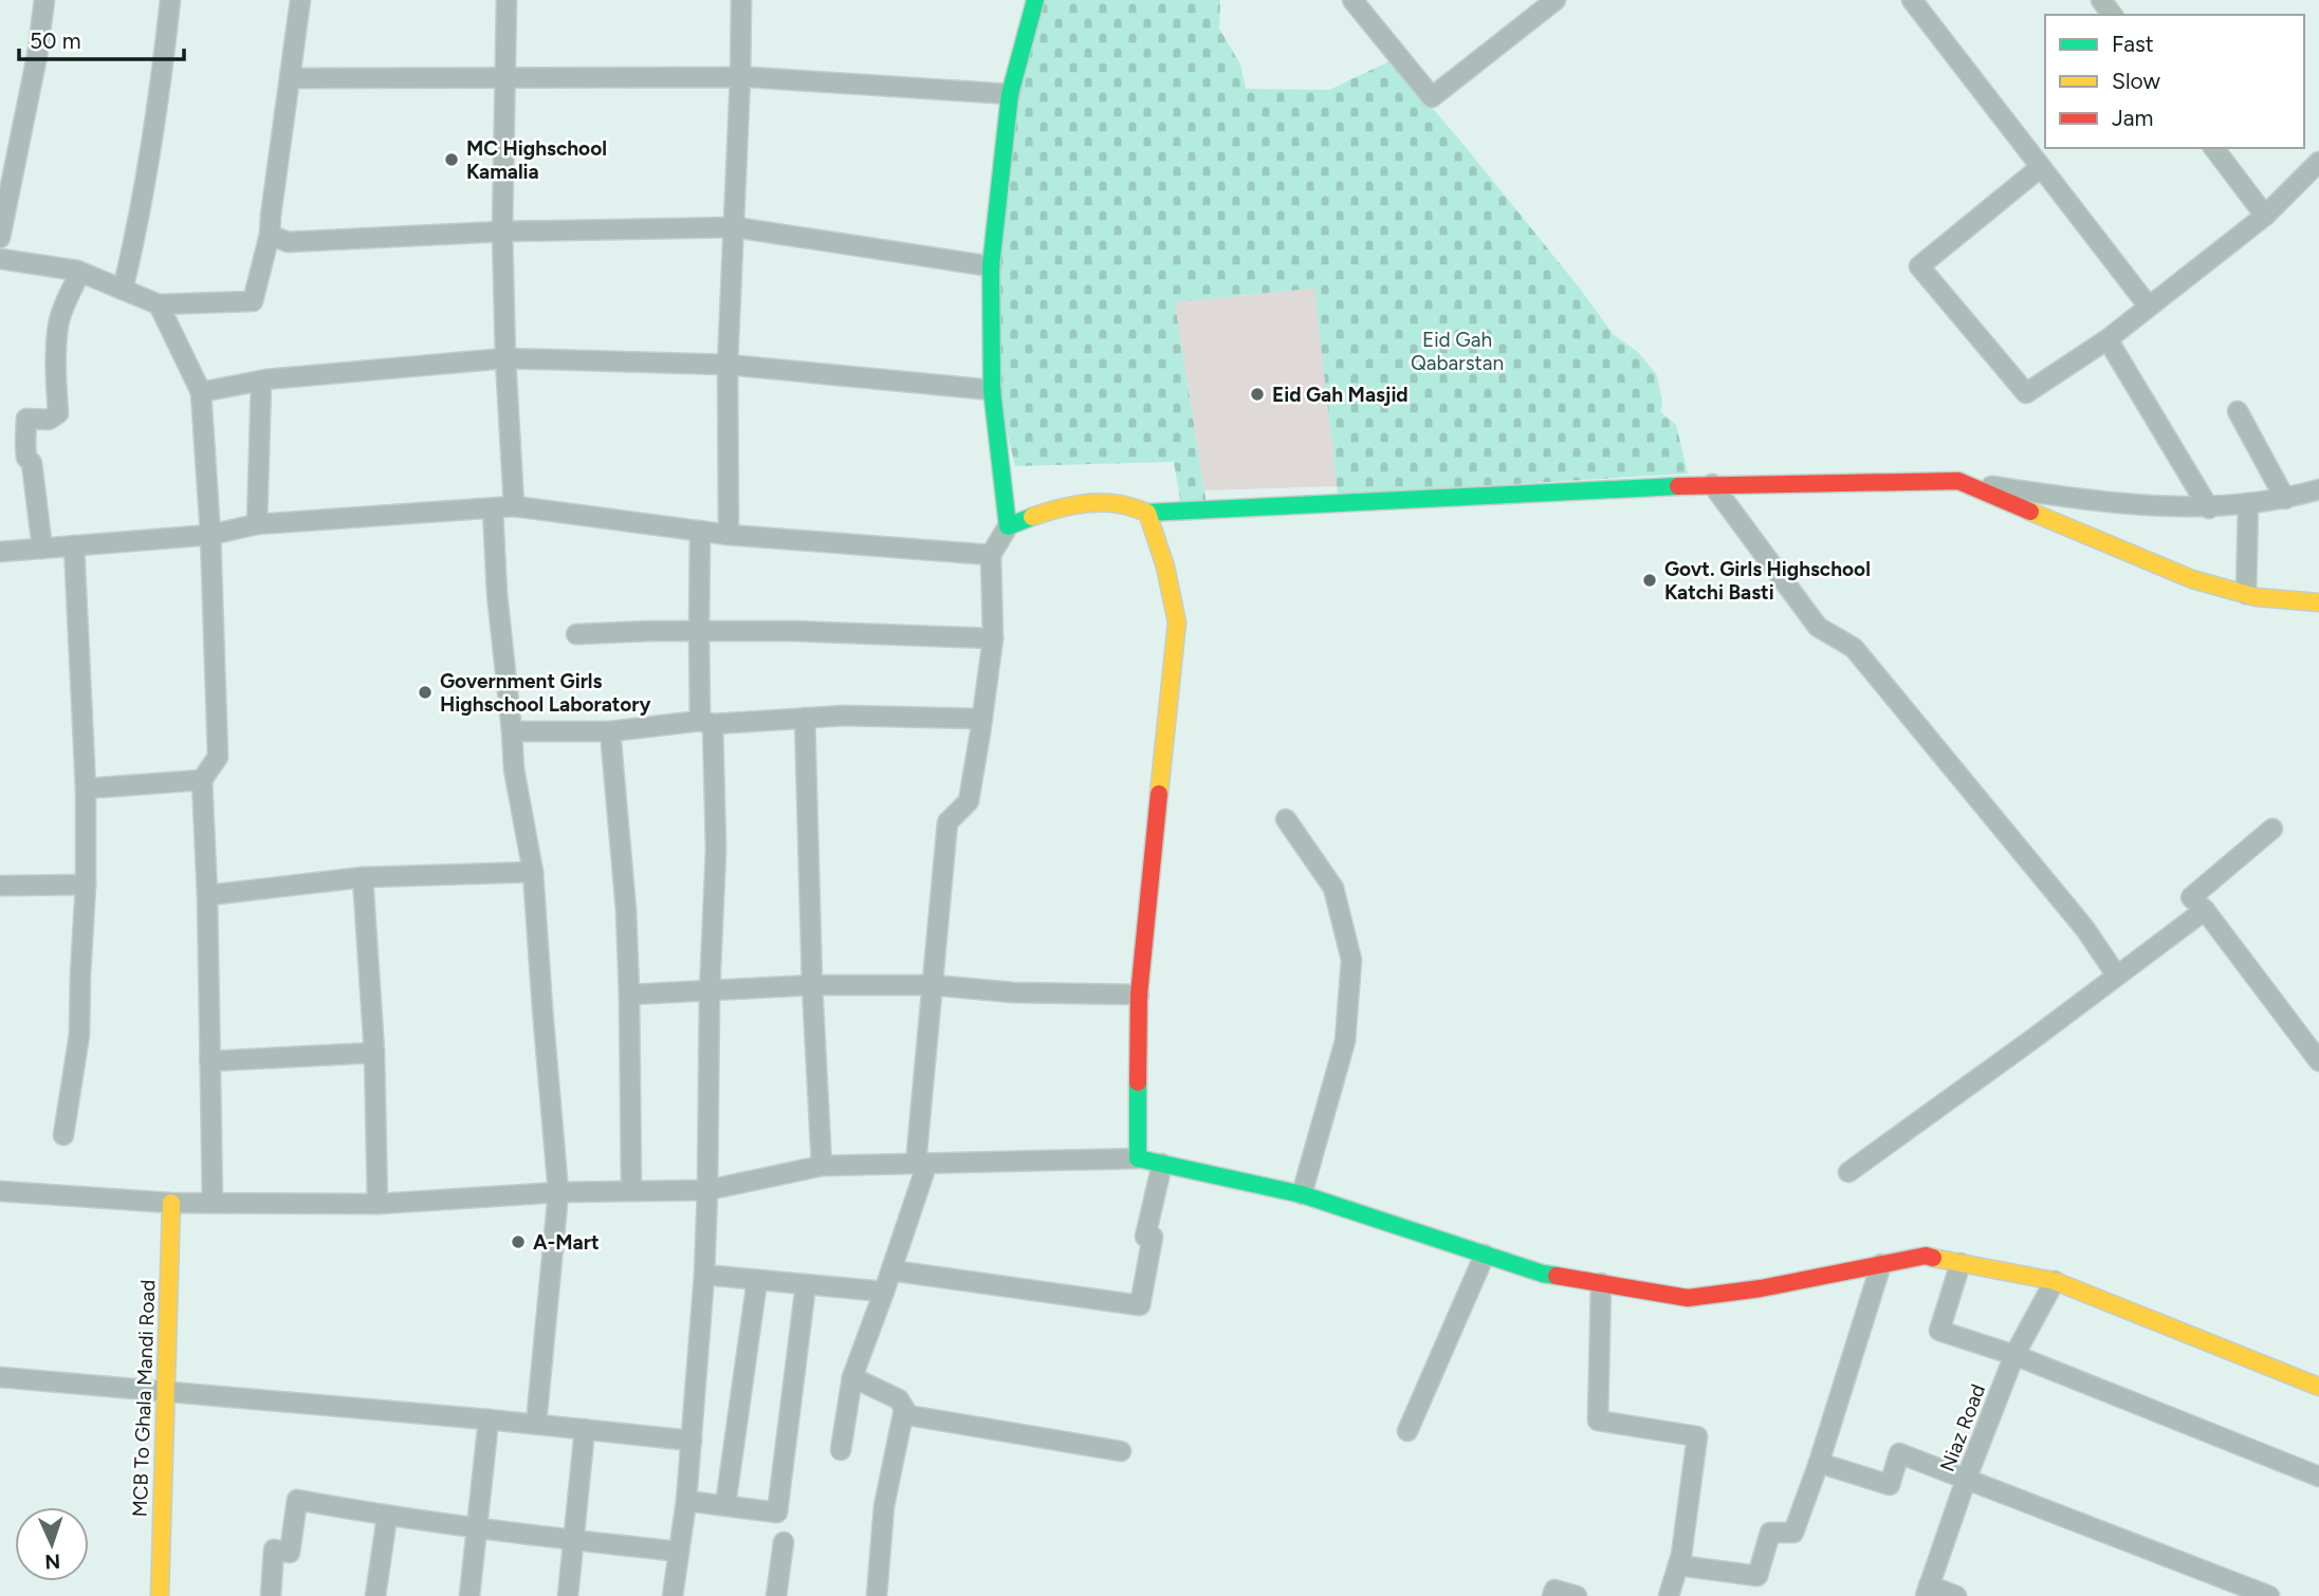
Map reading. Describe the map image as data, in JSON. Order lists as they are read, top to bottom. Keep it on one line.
{"streets":{"street":["MCB To Ghala Mandi Road","Niaz Road"]},"parks":["Eid Gah Qabarstan"],"places":["MC Highschool Kamalia","Eid Gah Masjid","Govt. Girls Highschool Katchi Basti","Government Girls Highschool Laboratory","A-Mart"],"legend":["Fast","Slow","Jam"],"scale_bar":"50 m","north":"bottom"}
